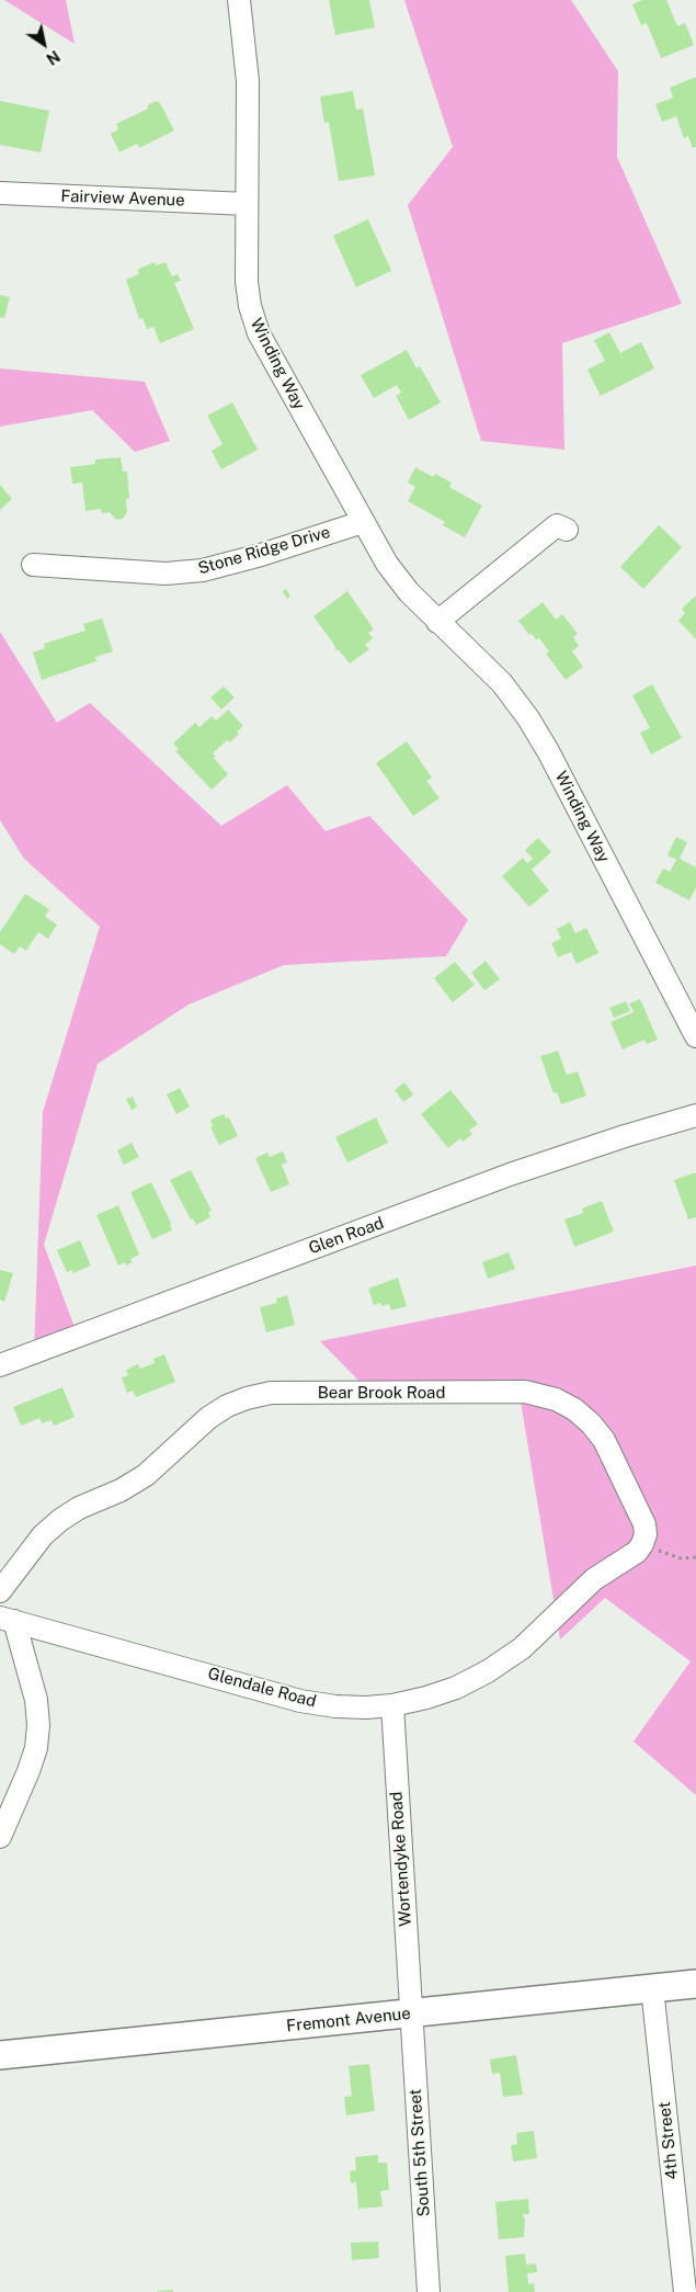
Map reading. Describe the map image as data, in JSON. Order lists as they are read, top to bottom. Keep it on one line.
{"streets":{"street":["Fairview Avenue","Winding Way","Stone Ridge Drive","Glen Road","Bear Brook Road","Glendale Road","Wortendyke Road","Fremont Avenue","4th Street","South 5th Street"]},"crossings":[["Fairview Avenue","Winding Way"],["Winding Way","Stone Ridge Drive"],["Bear Brook Road","Glendale Road"],["Glendale Road","Wortendyke Road"],["Wortendyke Road","Fremont Avenue"],["Wortendyke Road","South 5th Street"],["Fremont Avenue","4th Street"],["Fremont Avenue","South 5th Street"]],"north":"bottom right"}
